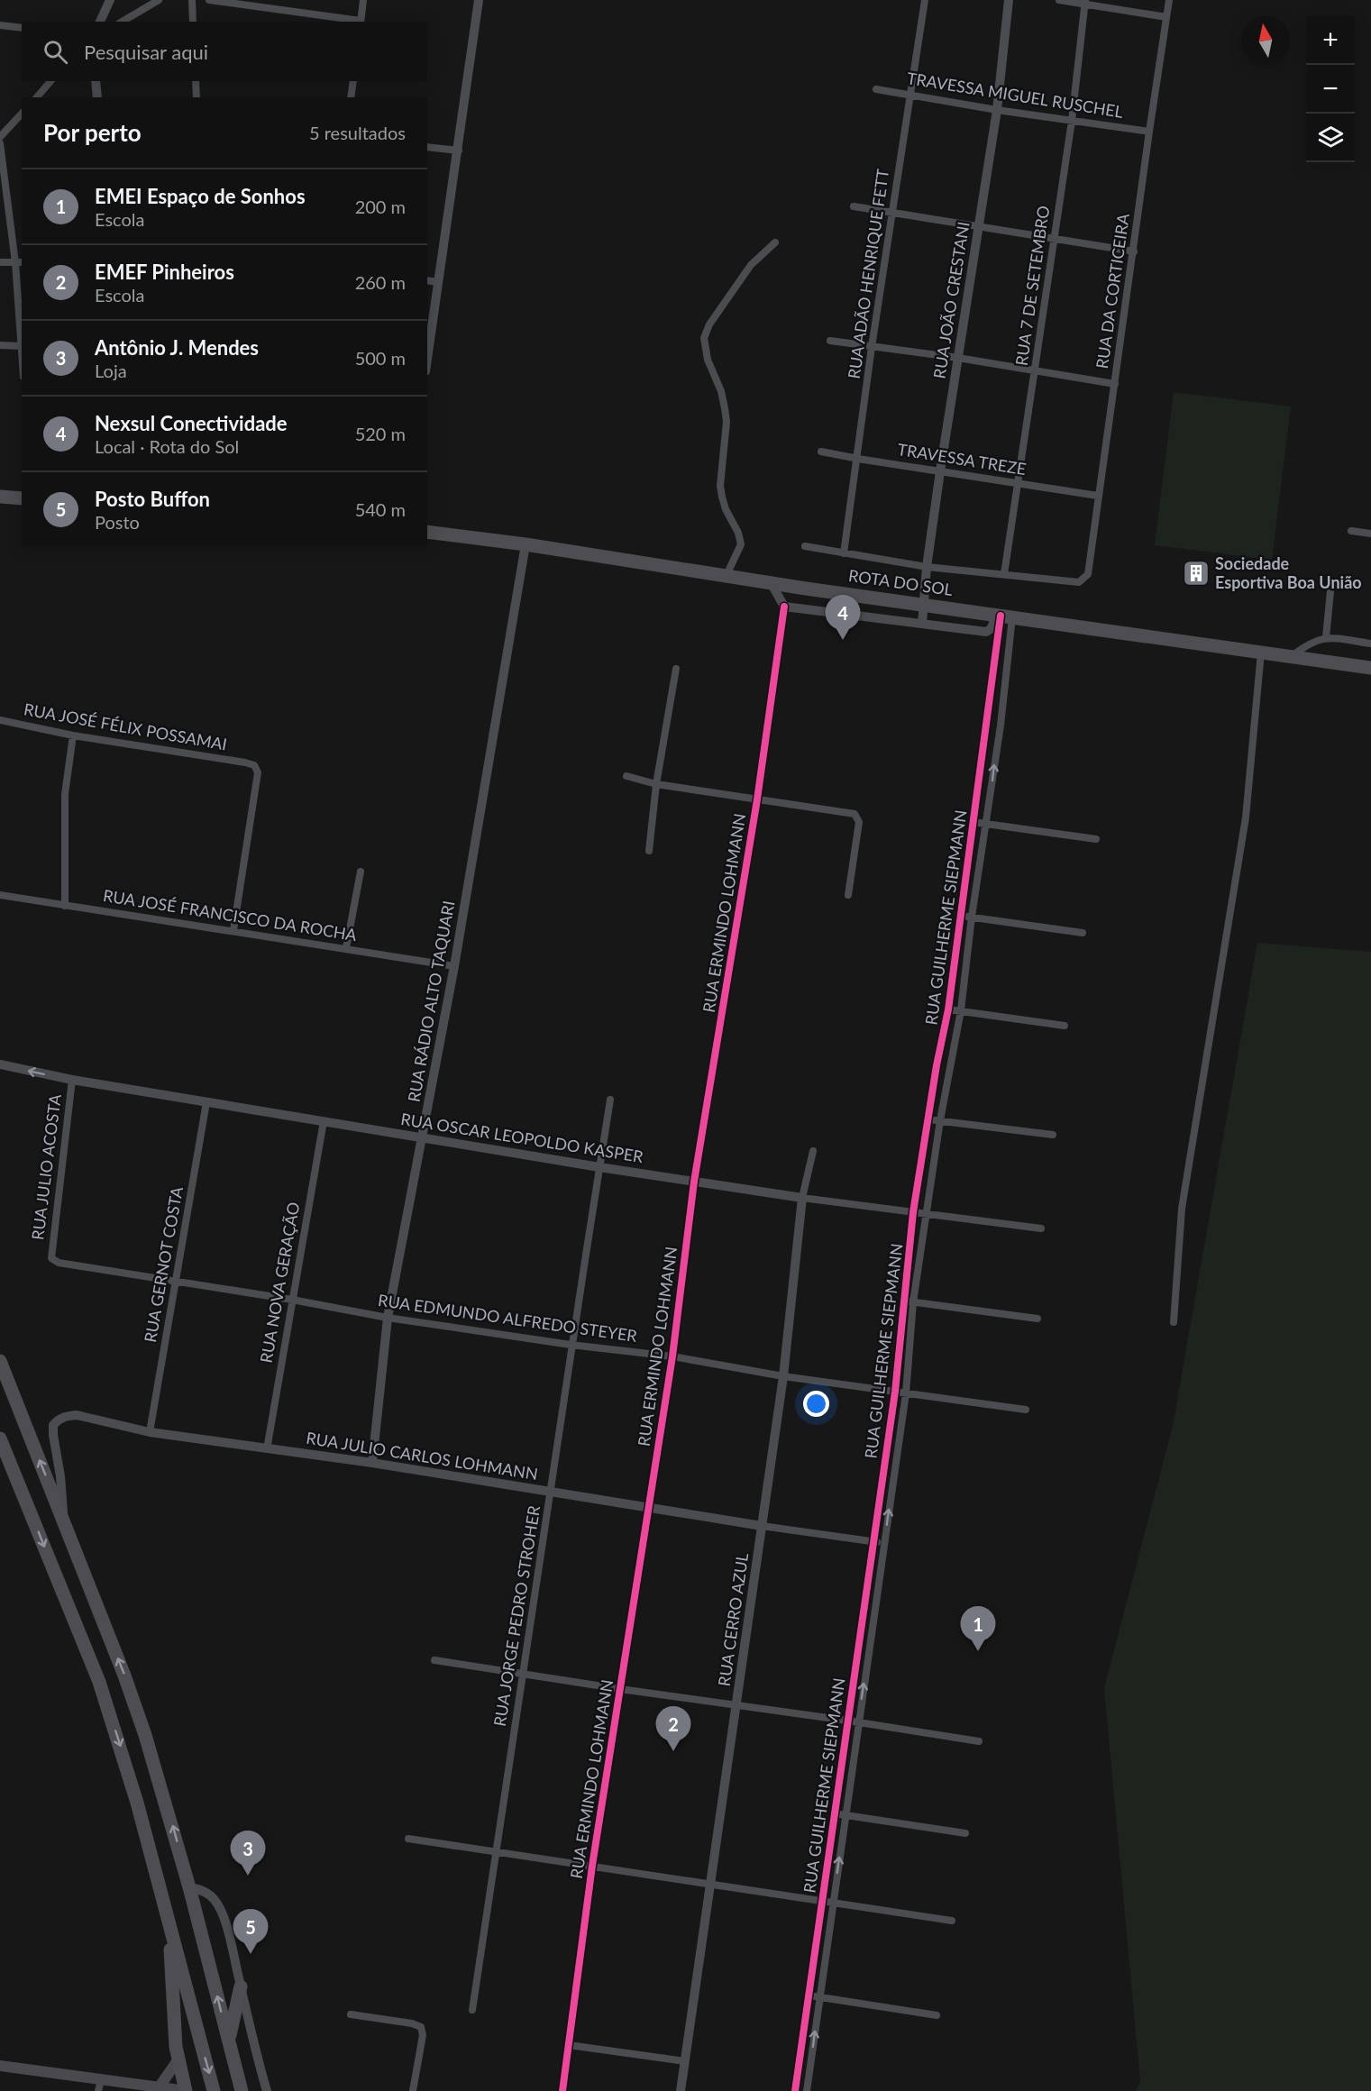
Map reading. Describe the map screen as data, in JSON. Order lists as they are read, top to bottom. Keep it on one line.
{"streets":{"highway":["ROTA DO SOL"],"street":["TRAVESSA MIGUEL RUSCHEL","RUA ADÃO HENRIQUE FETT","RUA 7 DE SETEMBRO","RUA DA CORTICEIRA","RUA JOÃO CRESTANI","TRAVESSA TREZE","RUA JOSÉ FÉLIX POSSAMAI","RUA ERMINDO LOHMANN","RUA JOSÉ FRANCISCO DA ROCHA","RUA GUILHERME SIEPMANN","RUA RÁDIO ALTO TAQUARI","RUA OSCAR LEOPOLDO KASPER","RUA JULIO ACOSTA","RUA GERNOT COSTA","RUA NOVA GERAÇÃO","RUA EDMUNDO ALFREDO STEYER","RUA JULIO CARLOS LOHMANN","RUA JORGE PEDRO STROHER","RUA CERRO AZUL"]},"crossings":[["TRAVESSA MIGUEL RUSCHEL","RUA ADÃO HENRIQUE FETT"],["TRAVESSA MIGUEL RUSCHEL","RUA 7 DE SETEMBRO"],["TRAVESSA MIGUEL RUSCHEL","RUA DA CORTICEIRA"],["TRAVESSA MIGUEL RUSCHEL","RUA JOÃO CRESTANI"],["RUA ADÃO HENRIQUE FETT","TRAVESSA TREZE"],["RUA 7 DE SETEMBRO","RUA DA CORTICEIRA"],["RUA 7 DE SETEMBRO","TRAVESSA TREZE"],["RUA DA CORTICEIRA","TRAVESSA TREZE"],["RUA JOÃO CRESTANI","TRAVESSA TREZE"],["RUA JOÃO CRESTANI","ROTA DO SOL"],["ROTA DO SOL","RUA GUILHERME SIEPMANN"],["ROTA DO SOL","RUA RÁDIO ALTO TAQUARI"],["RUA JOSÉ FÉLIX POSSAMAI","RUA JOSÉ FRANCISCO DA ROCHA"],["RUA ERMINDO LOHMANN","RUA OSCAR LEOPOLDO KASPER"],["RUA ERMINDO LOHMANN","RUA EDMUNDO ALFREDO STEYER"],["RUA ERMINDO LOHMANN","RUA JULIO CARLOS LOHMANN"],["RUA JOSÉ FRANCISCO DA ROCHA","RUA RÁDIO ALTO TAQUARI"],["RUA GUILHERME SIEPMANN","RUA OSCAR LEOPOLDO KASPER"],["RUA GUILHERME SIEPMANN","RUA EDMUNDO ALFREDO STEYER"],["RUA GUILHERME SIEPMANN","RUA JULIO CARLOS LOHMANN"],["RUA RÁDIO ALTO TAQUARI","RUA OSCAR LEOPOLDO KASPER"],["RUA RÁDIO ALTO TAQUARI","RUA EDMUNDO ALFREDO STEYER"],["RUA RÁDIO ALTO TAQUARI","RUA JULIO CARLOS LOHMANN"],["RUA OSCAR LEOPOLDO KASPER","RUA JULIO ACOSTA"],["RUA OSCAR LEOPOLDO KASPER","RUA GERNOT COSTA"],["RUA OSCAR LEOPOLDO KASPER","RUA NOVA GERAÇÃO"],["RUA OSCAR LEOPOLDO KASPER","RUA JORGE PEDRO STROHER"],["RUA OSCAR LEOPOLDO KASPER","RUA CERRO AZUL"],["RUA JULIO ACOSTA","RUA EDMUNDO ALFREDO STEYER"],["RUA GERNOT COSTA","RUA EDMUNDO ALFREDO STEYER"],["RUA GERNOT COSTA","RUA JULIO CARLOS LOHMANN"],["RUA NOVA GERAÇÃO","RUA EDMUNDO ALFREDO STEYER"],["RUA NOVA GERAÇÃO","RUA JULIO CARLOS LOHMANN"],["RUA EDMUNDO ALFREDO STEYER","RUA JORGE PEDRO STROHER"],["RUA EDMUNDO ALFREDO STEYER","RUA CERRO AZUL"],["RUA JULIO CARLOS LOHMANN","RUA JORGE PEDRO STROHER"],["RUA JULIO CARLOS LOHMANN","RUA CERRO AZUL"]],"places":{"building":["Sociedade Esportiva Boa União"]},"north":"top","page":{"map_buttons":["+","−"],"search":"Pesquisar aqui","heading":["Por perto","5 resultados"],"list":[{"mark":"1","name":"EMEI Espaço de Sonhos","note":"Escola","value":"200 m"},{"mark":"2","name":"EMEF Pinheiros","note":"Escola","value":"260 m"},{"mark":"3","name":"Antônio J. Mendes","note":"Loja","value":"500 m"},{"mark":"4","name":"Nexsul Conectividade","note":"Local · Rota do Sol","value":"520 m"},{"mark":"5","name":"Posto Buffon","note":"Posto","value":"540 m"}],"pins":["4","1","2","3","5"]}}
